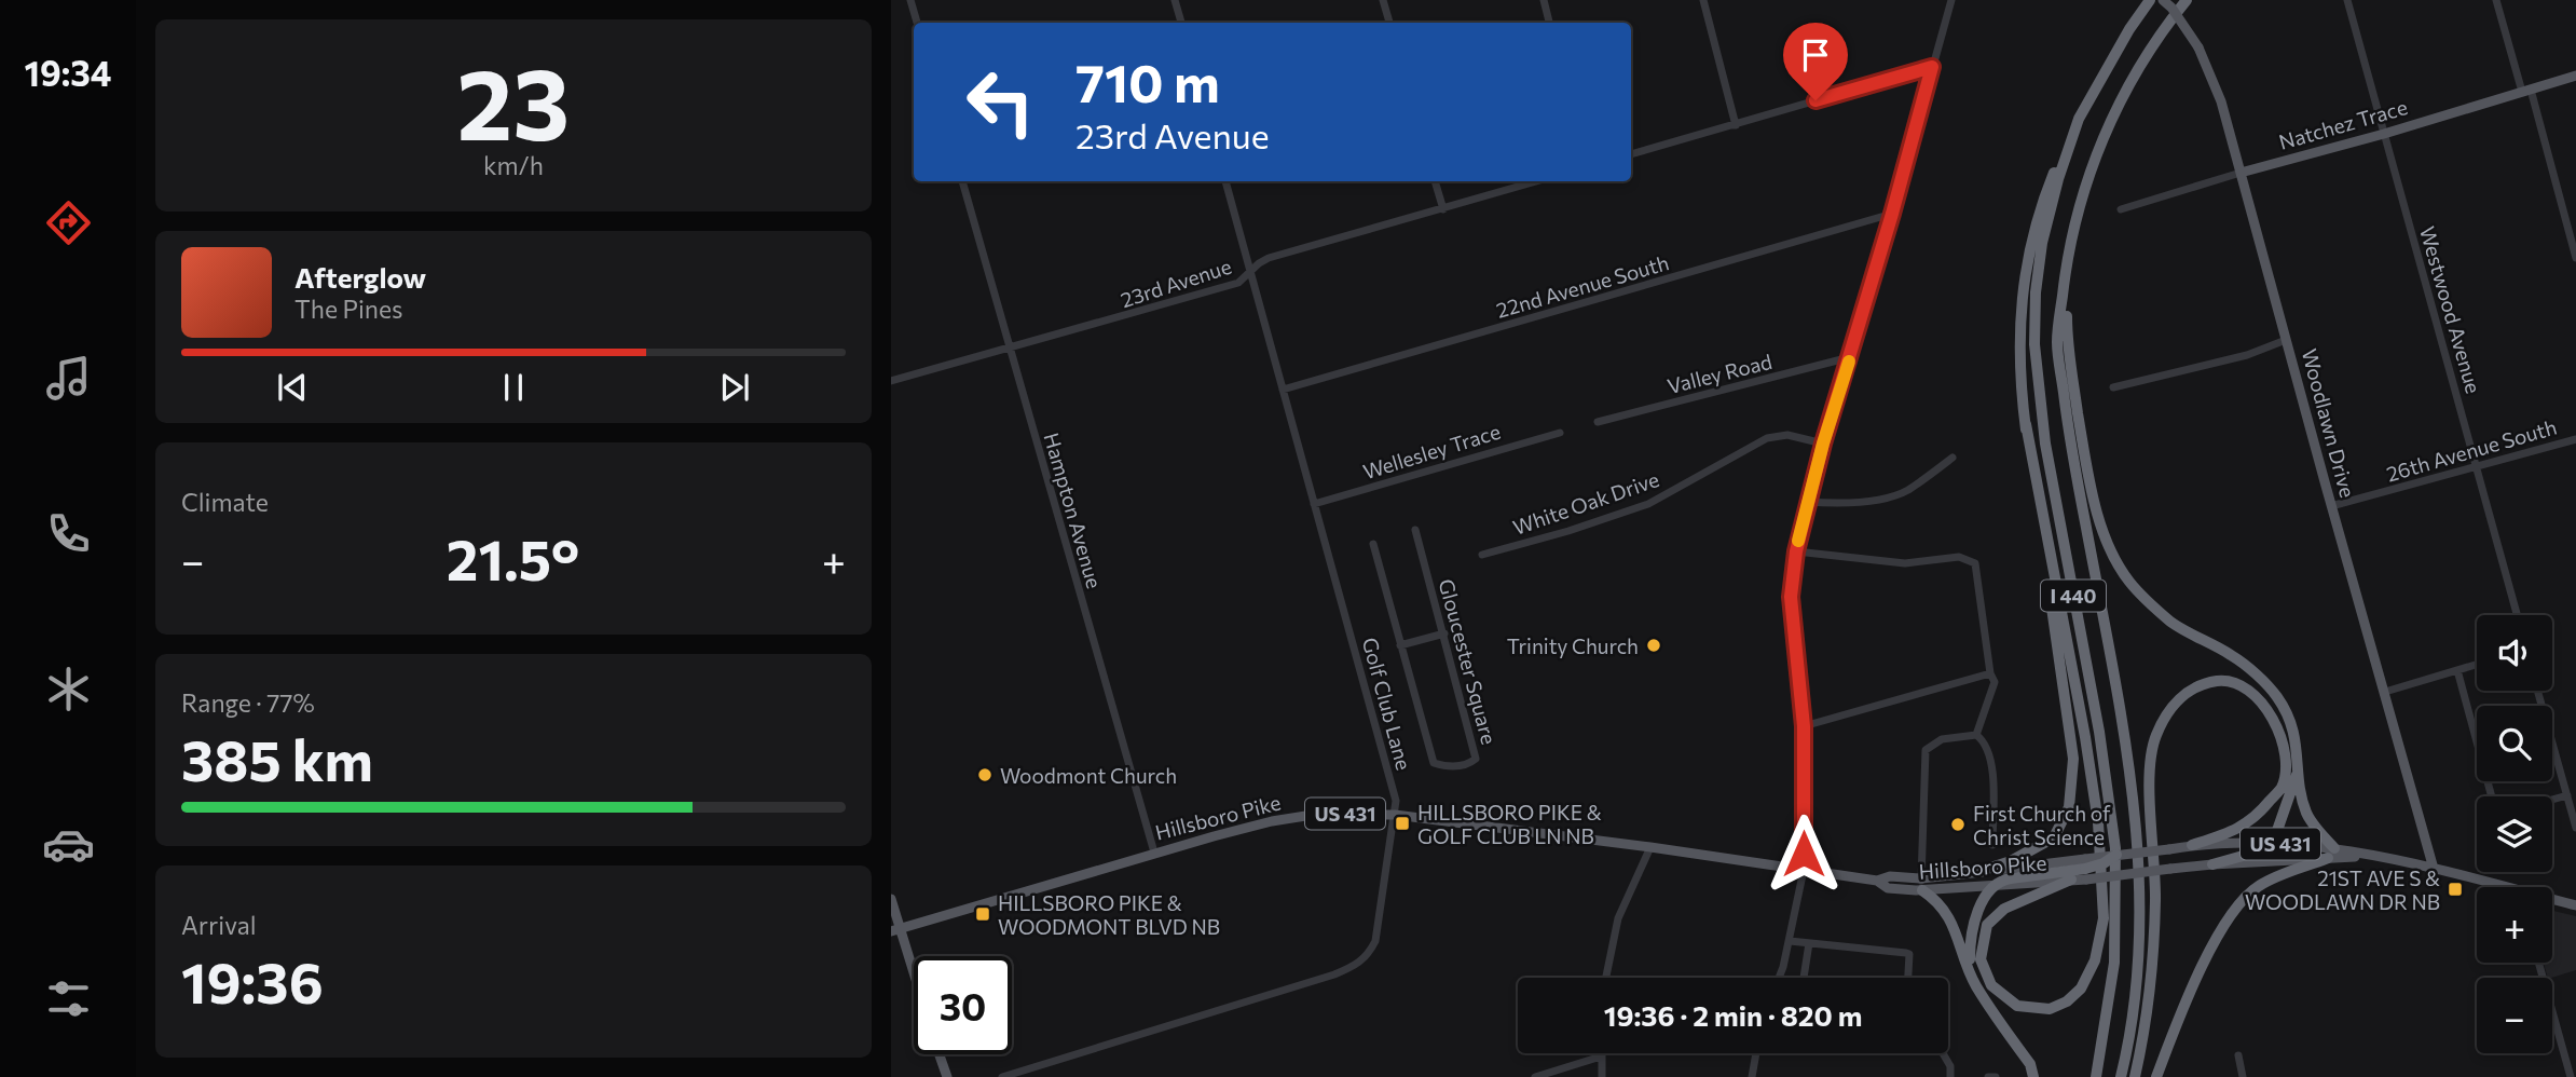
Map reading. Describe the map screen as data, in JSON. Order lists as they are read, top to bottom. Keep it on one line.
{"streets":{"highway":["I 440"],"main road":["Natchez Trace","Woodlawn Drive","US 431","Hillsboro Pike"],"street":["23rd Avenue","22nd Avenue South","Westwood Avenue","Valley Road","26th Avenue South","Wellesley Trace","White Oak Drive","Hampton Avenue","Gloucester Square","Golf Club Lane"]},"crossings":[["Natchez Trace","Westwood Avenue"],["Natchez Trace","Woodlawn Drive"],["23rd Avenue","Hampton Avenue"],["23rd Avenue","Golf Club Lane"],["22nd Avenue South","Golf Club Lane"],["Westwood Avenue","26th Avenue South"],["Woodlawn Drive","26th Avenue South"],["Woodlawn Drive","US 431"],["Woodlawn Drive","Hillsboro Pike"],["Wellesley Trace","Golf Club Lane"],["Hampton Avenue","Hillsboro Pike"],["Golf Club Lane","Hillsboro Pike"],["US 431","Hillsboro Pike"]],"places":{"other":["Trinity Church","Woodmont Church","First Church of Christ Science"],"transit":["HILLSBORO PIKE & GOLF CLUB LN NB","21ST AVE S & WOODLAWN DR NB","HILLSBORO PIKE & WOODMONT BLVD NB"]},"page":{"tabs":"19:34","tile":[["23","km/h"],"Climate",["Range · 77%","385 km"],["Arrival","19:36"]],"turn":["710 m","23rd Avenue"],"song":["Afterglow","The Pines"],"heat":["−","21.5°","+"],"map_buttons":["+","−"],"limit":"30","trip":"19:36 · 2 min · 820 m"}}
